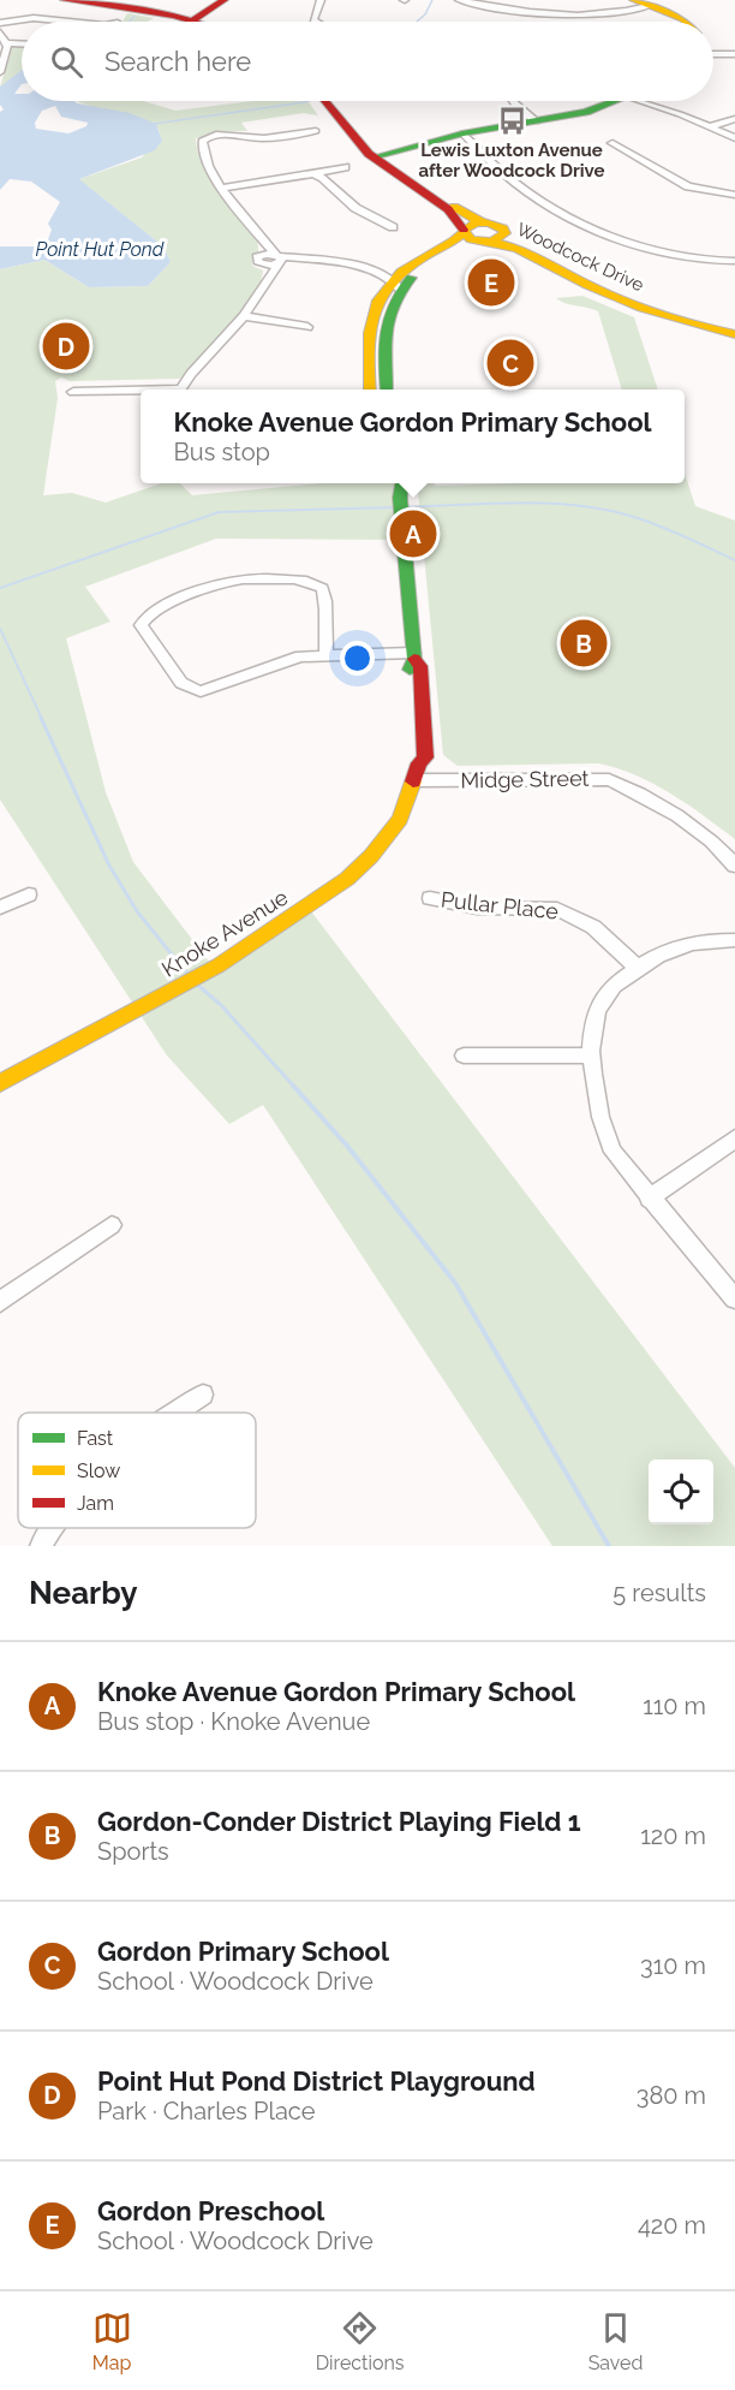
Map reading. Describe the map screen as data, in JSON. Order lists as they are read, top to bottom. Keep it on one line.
{"streets":{"street":["Woodcock Drive","Midge Street","Pullar Place","Knoke Avenue"]},"crossings":[["Midge Street","Knoke Avenue"]],"water":["Point Hut Pond"],"places":{"bus stop":["Lewis Luxton Avenue after Woodcock Drive"]},"legend":["Fast","Slow","Jam"],"page":{"search":"Search here","pins":["E","D","C","A","B"],"popup":["Knoke Avenue Gordon Primary School","Bus stop"],"heading":["Nearby","5 results"],"list":[{"mark":"A","name":"Knoke Avenue Gordon Primary School","note":"Bus stop · Knoke Avenue","value":"110 m"},{"mark":"B","name":"Gordon-Conder District Playing Field 1","note":"Sports","value":"120 m"},{"mark":"C","name":"Gordon Primary School","note":"School · Woodcock Drive","value":"310 m"},{"mark":"D","name":"Point Hut Pond District Playground","note":"Park · Charles Place","value":"380 m"},{"mark":"E","name":"Gordon Preschool","note":"School · Woodcock Drive","value":"420 m"}],"nav":["Map","Directions","Saved"]}}
